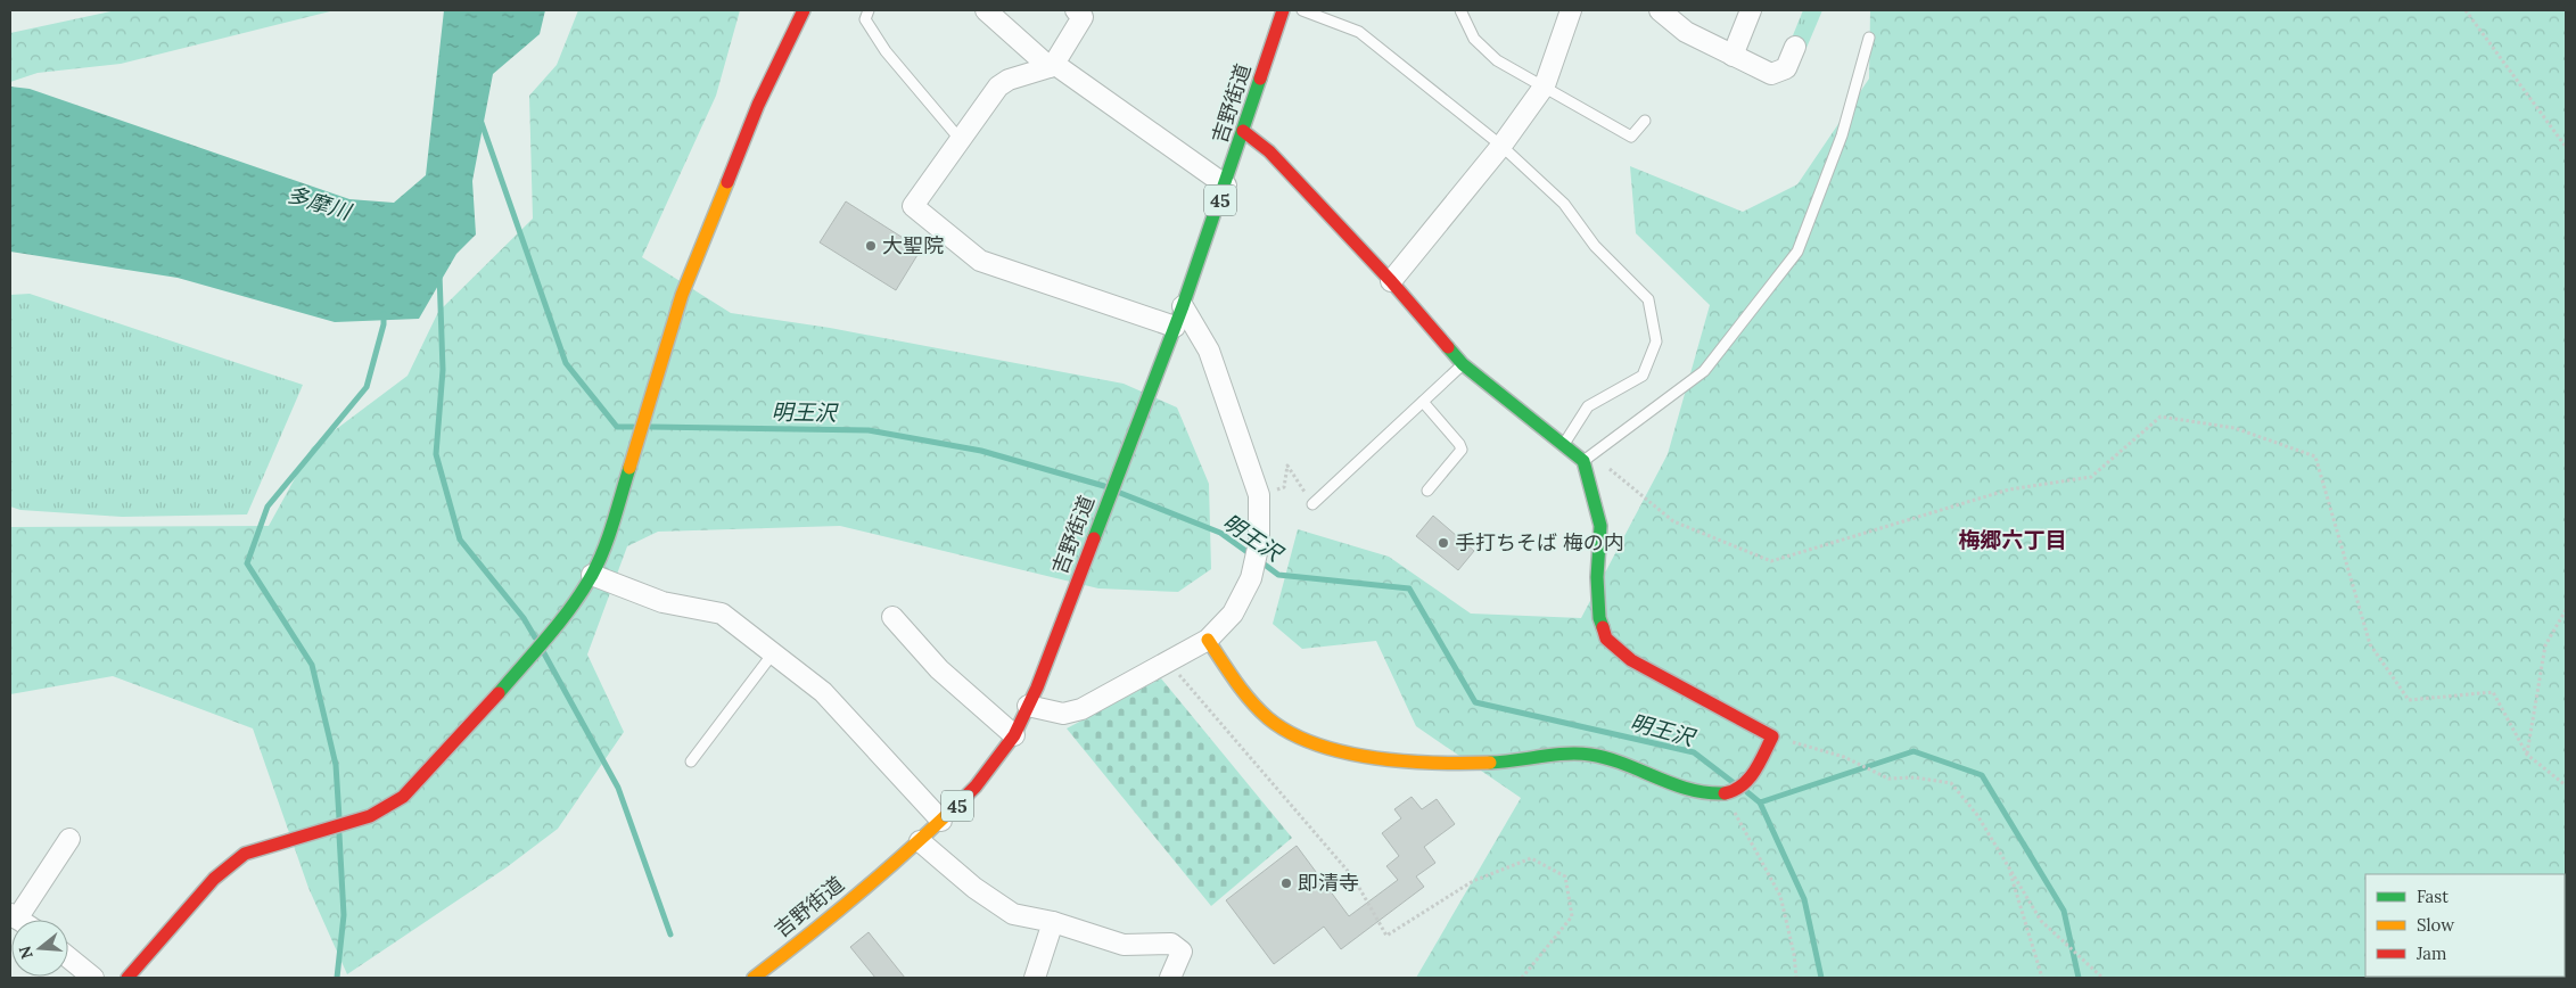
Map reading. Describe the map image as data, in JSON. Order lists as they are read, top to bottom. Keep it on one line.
{"streets":{"street":["吉野街道","45"]},"districts":["梅郷六丁目"],"water":["多摩川","明王沢"],"places":["大聖院","手打ちそば 梅の内","即清寺"],"legend":["Fast","Slow","Jam"],"north":"left"}
